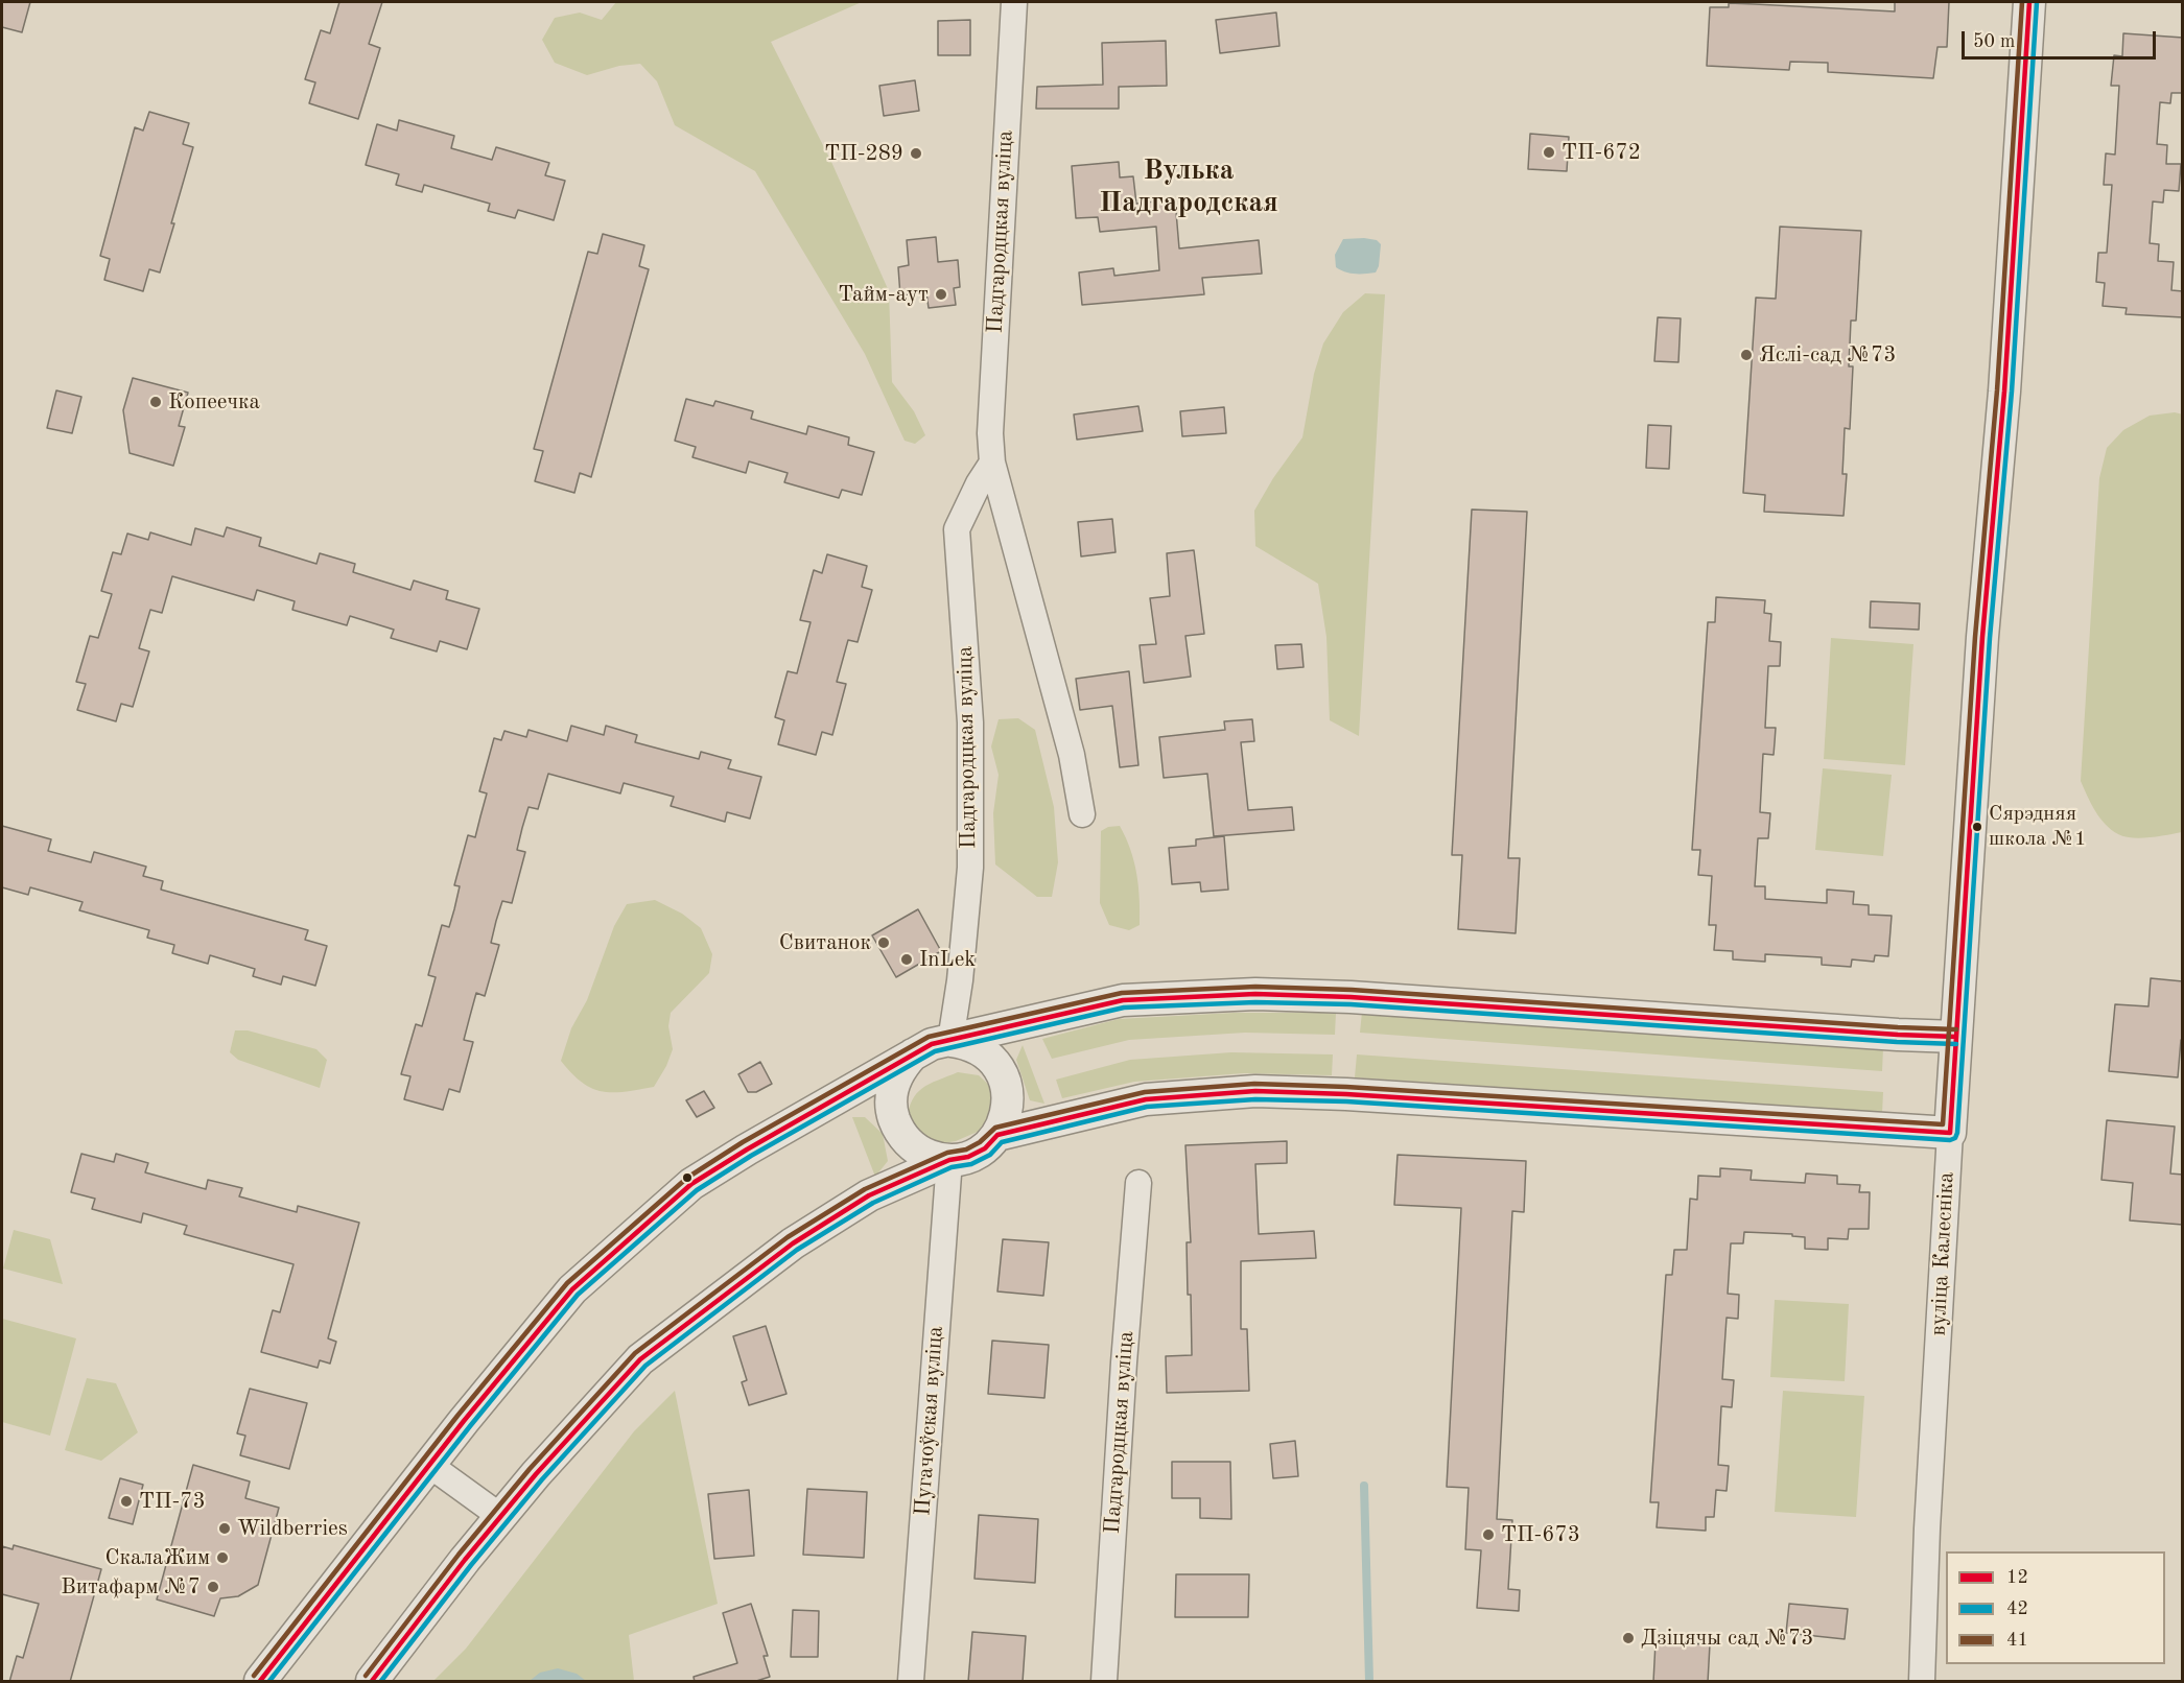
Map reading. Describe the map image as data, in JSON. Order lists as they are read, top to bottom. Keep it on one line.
{"streets":{"street":["Падгародцкая вуліца","вуліца Калесніка","Пугачоўская вуліца"]},"crossings":[["Падгародцкая вуліца","Пугачоўская вуліца"]],"districts":["Вулька Падгародская"],"places":["ТП-672","ТП-289","Тайм-аут","Яслі-сад №73","Копеечка","Сярэдняя школа №1","Свитанок","InLek","ТП-73","Wildberries","ТП-673","СкалаЖим","Витафарм №7","Дзіцячы сад №73"],"lines":["transit line 12","transit line 42","transit line 41"],"legend":["12","42","41"],"scale_bar":"50 m"}
